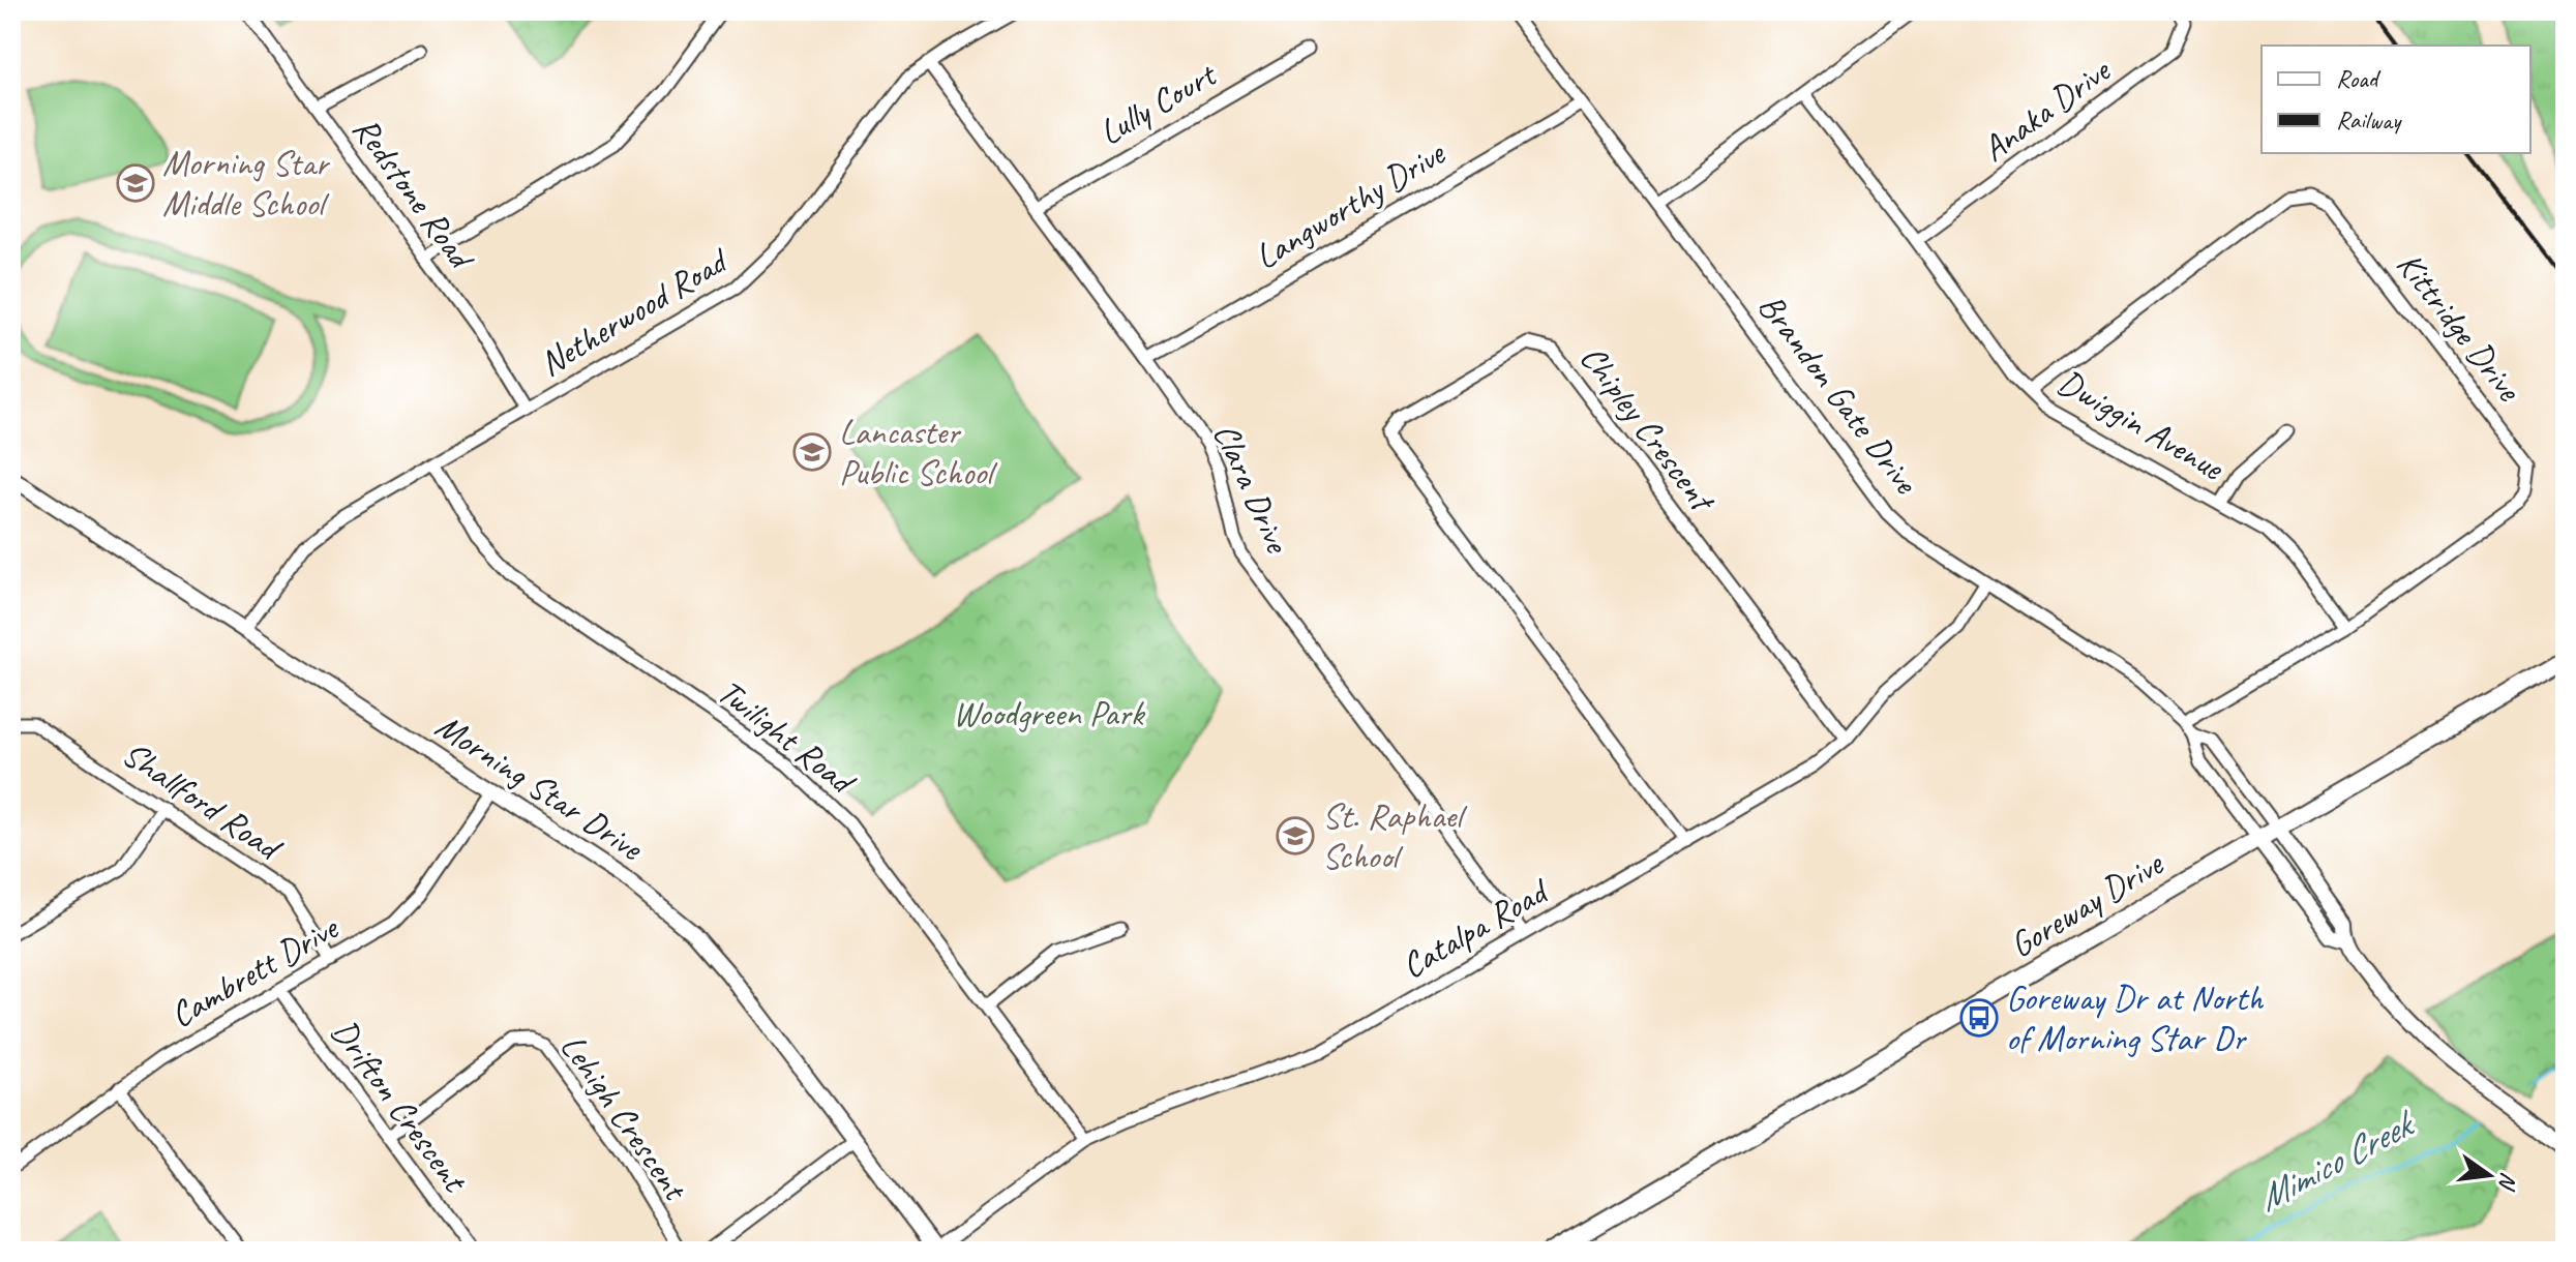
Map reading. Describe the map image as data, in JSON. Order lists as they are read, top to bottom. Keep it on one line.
{"streets":{"main road":["Goreway Drive"],"street":["Lully Court","Anaka Drive","Redstone Road","Langworthy Drive","Netherwood Road","Kittridge Drive","Brandon Gate Drive","Dwiggin Avenue","Chipley Crescent","Clara Drive","Twilight Road","Morning Star Drive","Shallford Road","Catalpa Road","Cambrett Drive","Drifton Crescent","Lehigh Crescent"]},"crossings":[["Lully Court","Clara Drive"],["Anaka Drive","Dwiggin Avenue"],["Redstone Road","Netherwood Road"],["Langworthy Drive","Brandon Gate Drive"],["Langworthy Drive","Clara Drive"],["Netherwood Road","Clara Drive"],["Netherwood Road","Twilight Road"],["Netherwood Road","Morning Star Drive"],["Kittridge Drive","Brandon Gate Drive"],["Kittridge Drive","Dwiggin Avenue"],["Brandon Gate Drive","Goreway Drive"],["Brandon Gate Drive","Catalpa Road"],["Chipley Crescent","Catalpa Road"],["Clara Drive","Catalpa Road"],["Twilight Road","Catalpa Road"],["Morning Star Drive","Catalpa Road"],["Morning Star Drive","Cambrett Drive"],["Shallford Road","Cambrett Drive"],["Cambrett Drive","Drifton Crescent"],["Drifton Crescent","Lehigh Crescent"]],"water":["Mimico Creek"],"parks":["Woodgreen Park"],"places":{"school or university":["Morning Star Middle School","Lancaster Public School","St. Raphael School"],"bus stop":["Goreway Dr at North of Morning Star Dr"]},"legend":["Road","Railway"],"north":"right"}
